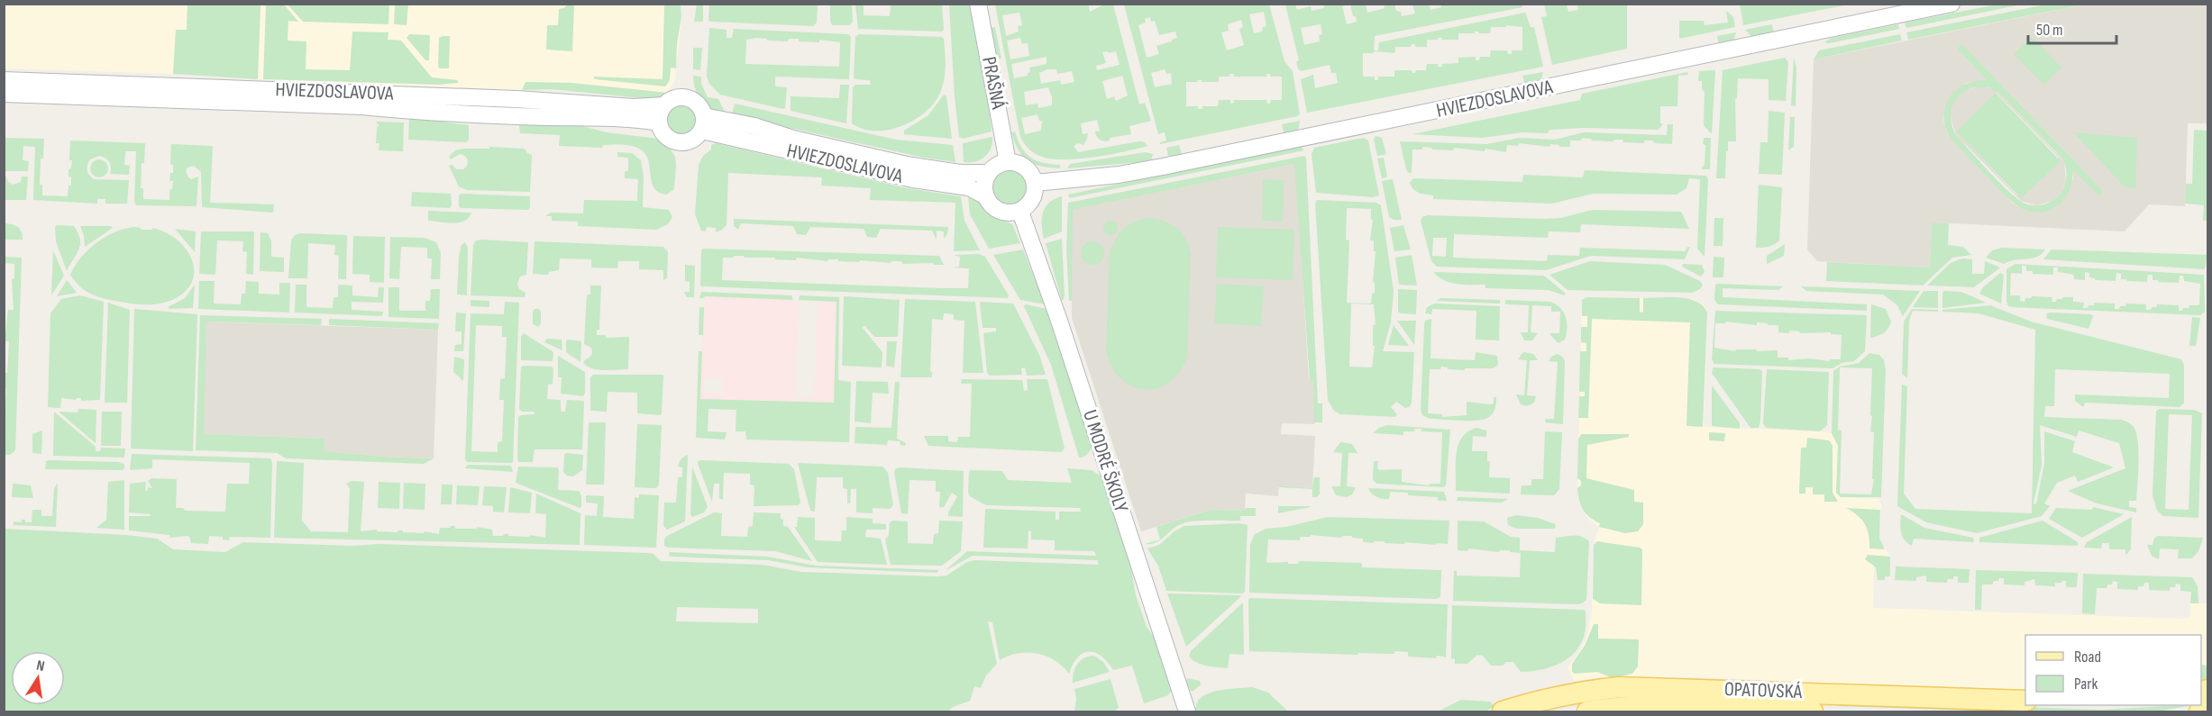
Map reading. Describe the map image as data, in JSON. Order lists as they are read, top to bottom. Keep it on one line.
{"streets":{"main road":["OPATOVSKÁ"],"street":["PRAŠNÁ","HVIEZDOSLAVOVA","U MODRÉ ŠKOLY"]},"crossings":[["PRAŠNÁ","HVIEZDOSLAVOVA"],["PRAŠNÁ","U MODRÉ ŠKOLY"],["HVIEZDOSLAVOVA","U MODRÉ ŠKOLY"]],"legend":["Road","Park"],"scale_bar":"50 m","north":"top"}
